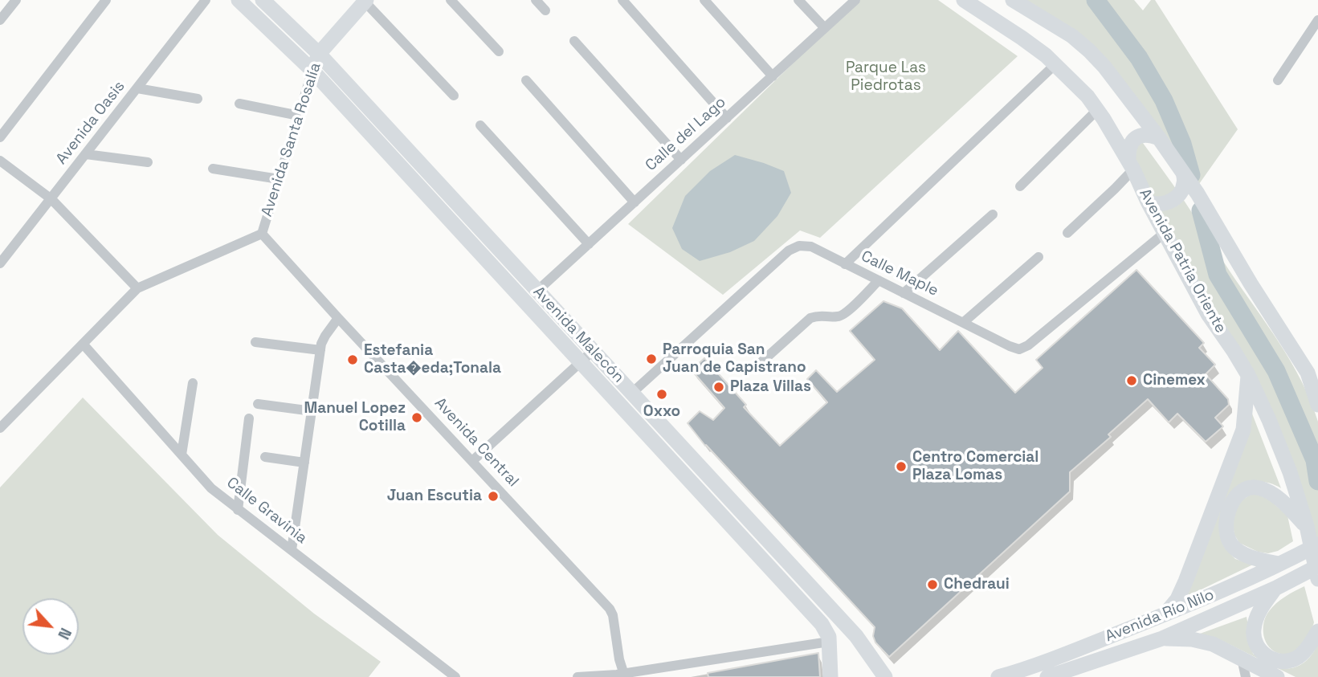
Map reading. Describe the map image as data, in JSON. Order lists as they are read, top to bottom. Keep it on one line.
{"streets":{"street":["Avenida Oasis","Calle del Lago","Avenida Santa Rosalía","Avenida Patria Oriente","Calle Maple","Avenida Malecón","Avenida Central","Calle Gravinia","Avenida Río Nilo"]},"crossings":[["Calle del Lago","Avenida Malecón"],["Avenida Santa Rosalía","Avenida Malecón"],["Avenida Santa Rosalía","Avenida Central"],["Avenida Santa Rosalía","Calle Gravinia"],["Avenida Patria Oriente","Calle Maple"],["Calle Maple","Avenida Malecón"]],"parks":["Parque Las Piedrotas"],"places":["Parroquia San Juan de Capistrano","Estefania Casta�eda;Tonala","Cinemex","Plaza Villas","Oxxo","Manuel Lopez Cotilla","Centro Comercial Plaza Lomas","Juan Escutia","Chedraui"],"north":"bottom right"}
